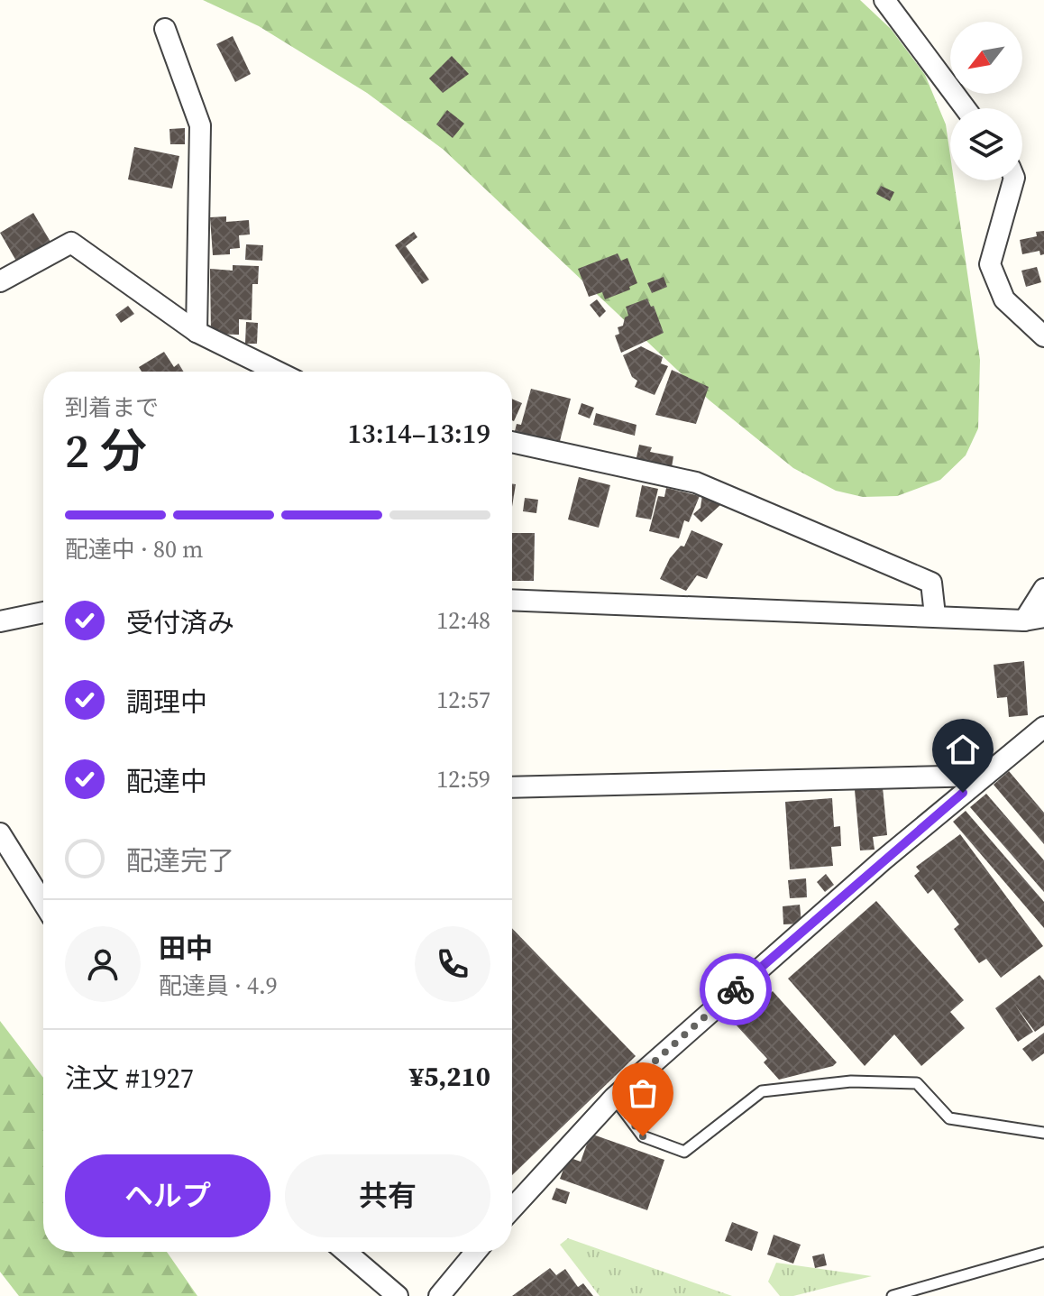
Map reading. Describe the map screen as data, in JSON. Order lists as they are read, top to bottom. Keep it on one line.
{"north":"bottom left","page":{"heading":["2 分","到着まで","13:14–13:19"],"panel":["田中","配達員 · 4.9","注文 #1927","¥5,210"],"bar":"配達中 · 80 m","list":[["受付済み","12:48"],["調理中","12:57"],["配達中","12:59"],"配達完了"],"buttons":["ヘルプ","共有"]}}
